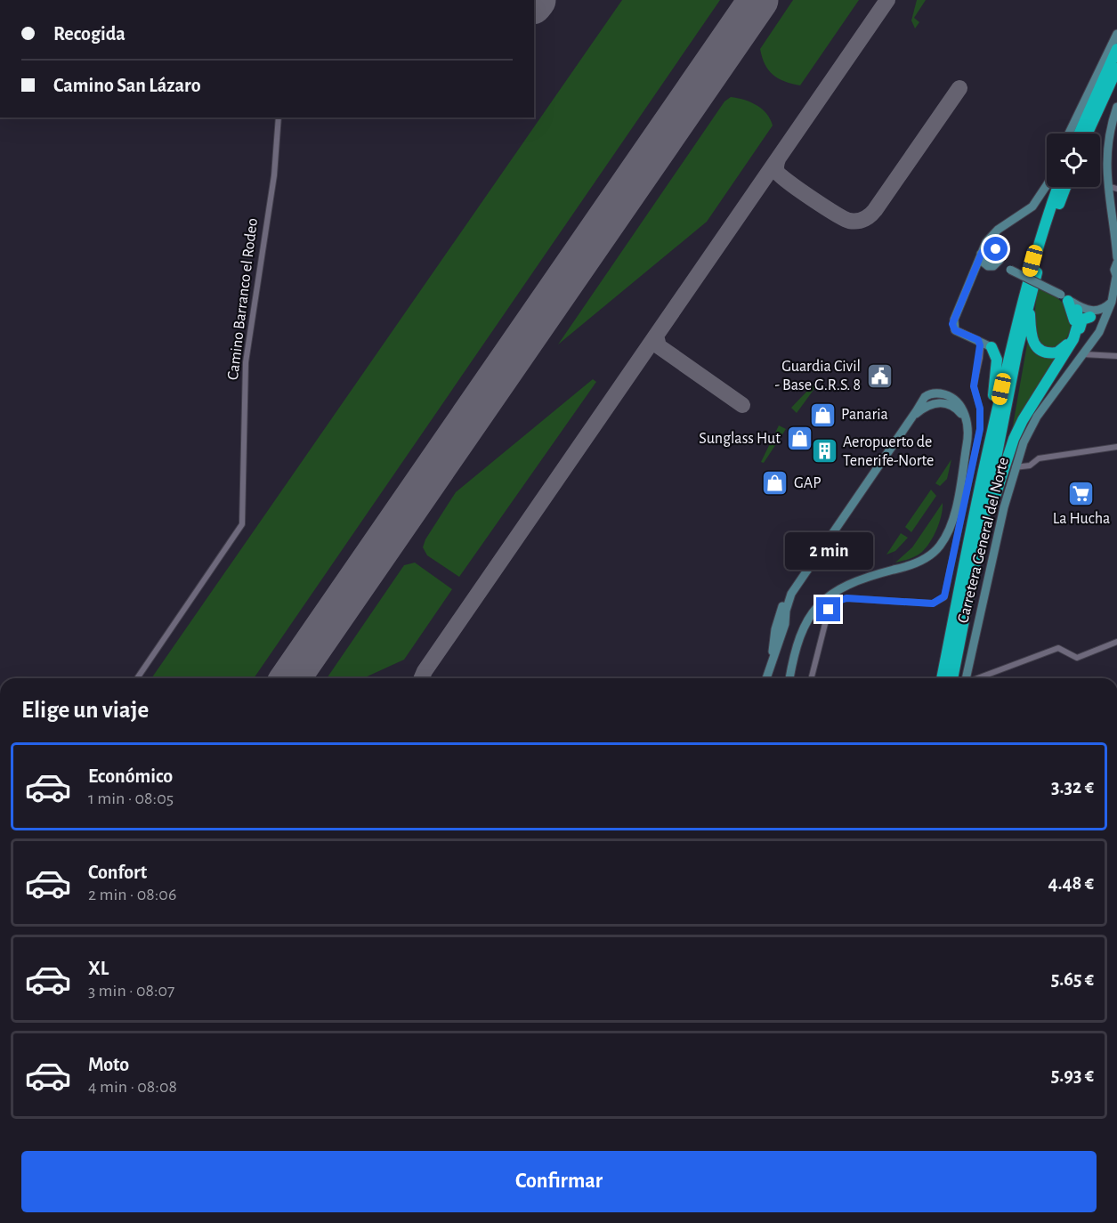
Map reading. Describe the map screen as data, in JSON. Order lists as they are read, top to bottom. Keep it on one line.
{"streets":{"main road":["Carretera General del Norte"],"street":["Camino Barranco el Rodeo"]},"places":{"public building":["Guardia Civil - Base G.R.S. 8"],"shop":["Panaria","Sunglass Hut","GAP"],"building":["Aeropuerto de Tenerife-Norte"],"supermarket":["La Hucha"]},"page":{"banner":["Recogida","Camino San Lázaro"],"bubble":"2 min","heading":"Elige un viaje","list":[{"name":"Económico","note":"1 min · 08:05","value":"3.32 €"},{"name":"Confort","note":"2 min · 08:06","value":"4.48 €"},{"name":"XL","note":"3 min · 08:07","value":"5.65 €"},{"name":"Moto","note":"4 min · 08:08","value":"5.93 €"}],"buttons":"Confirmar"}}
